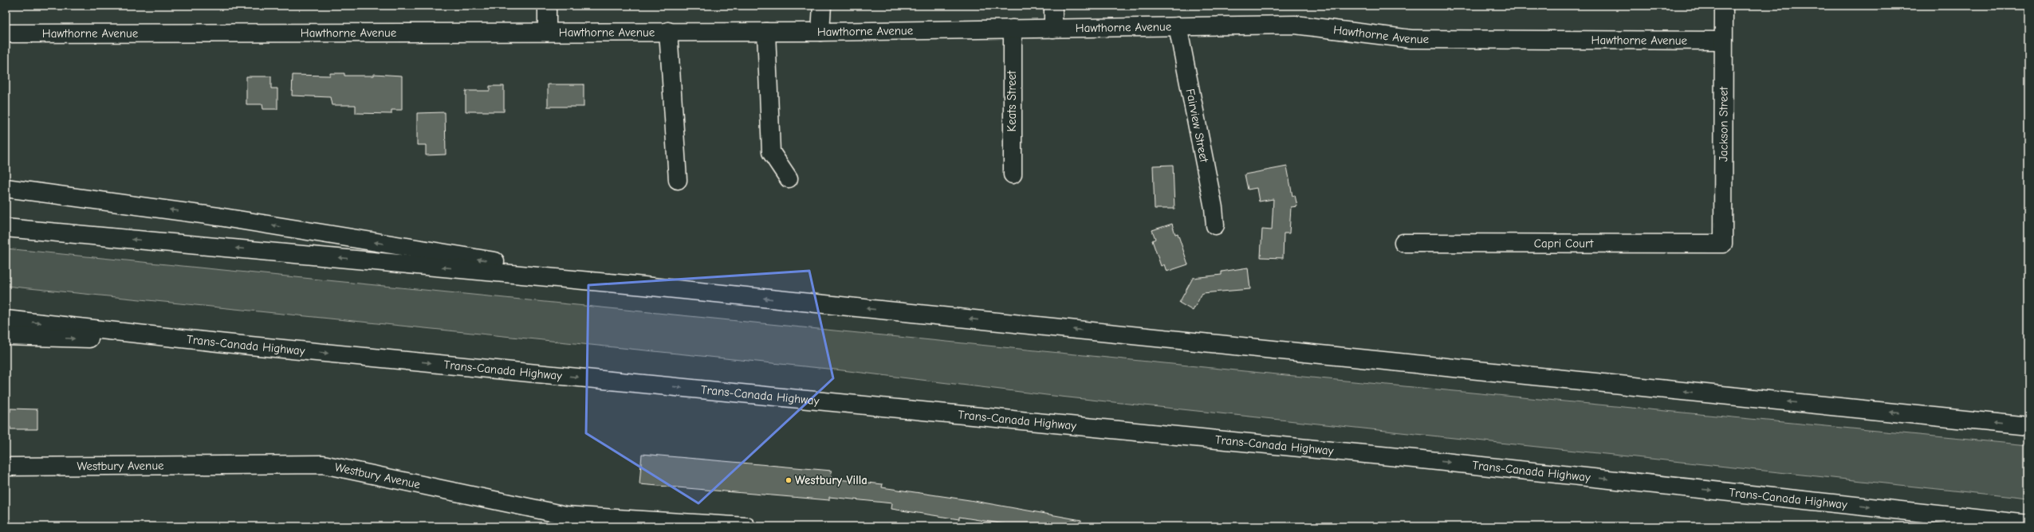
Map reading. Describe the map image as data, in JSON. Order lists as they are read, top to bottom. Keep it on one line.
{"streets":{"main road":["Hawthorne Avenue","Keats Street","Jackson Street","Fairview Street","Capri Court","Trans-Canada Highway","Westbury Avenue"]},"crossings":[["Hawthorne Avenue","Keats Street"],["Hawthorne Avenue","Jackson Street"],["Hawthorne Avenue","Fairview Street"],["Jackson Street","Capri Court"]],"places":["Westbury Villa"]}
